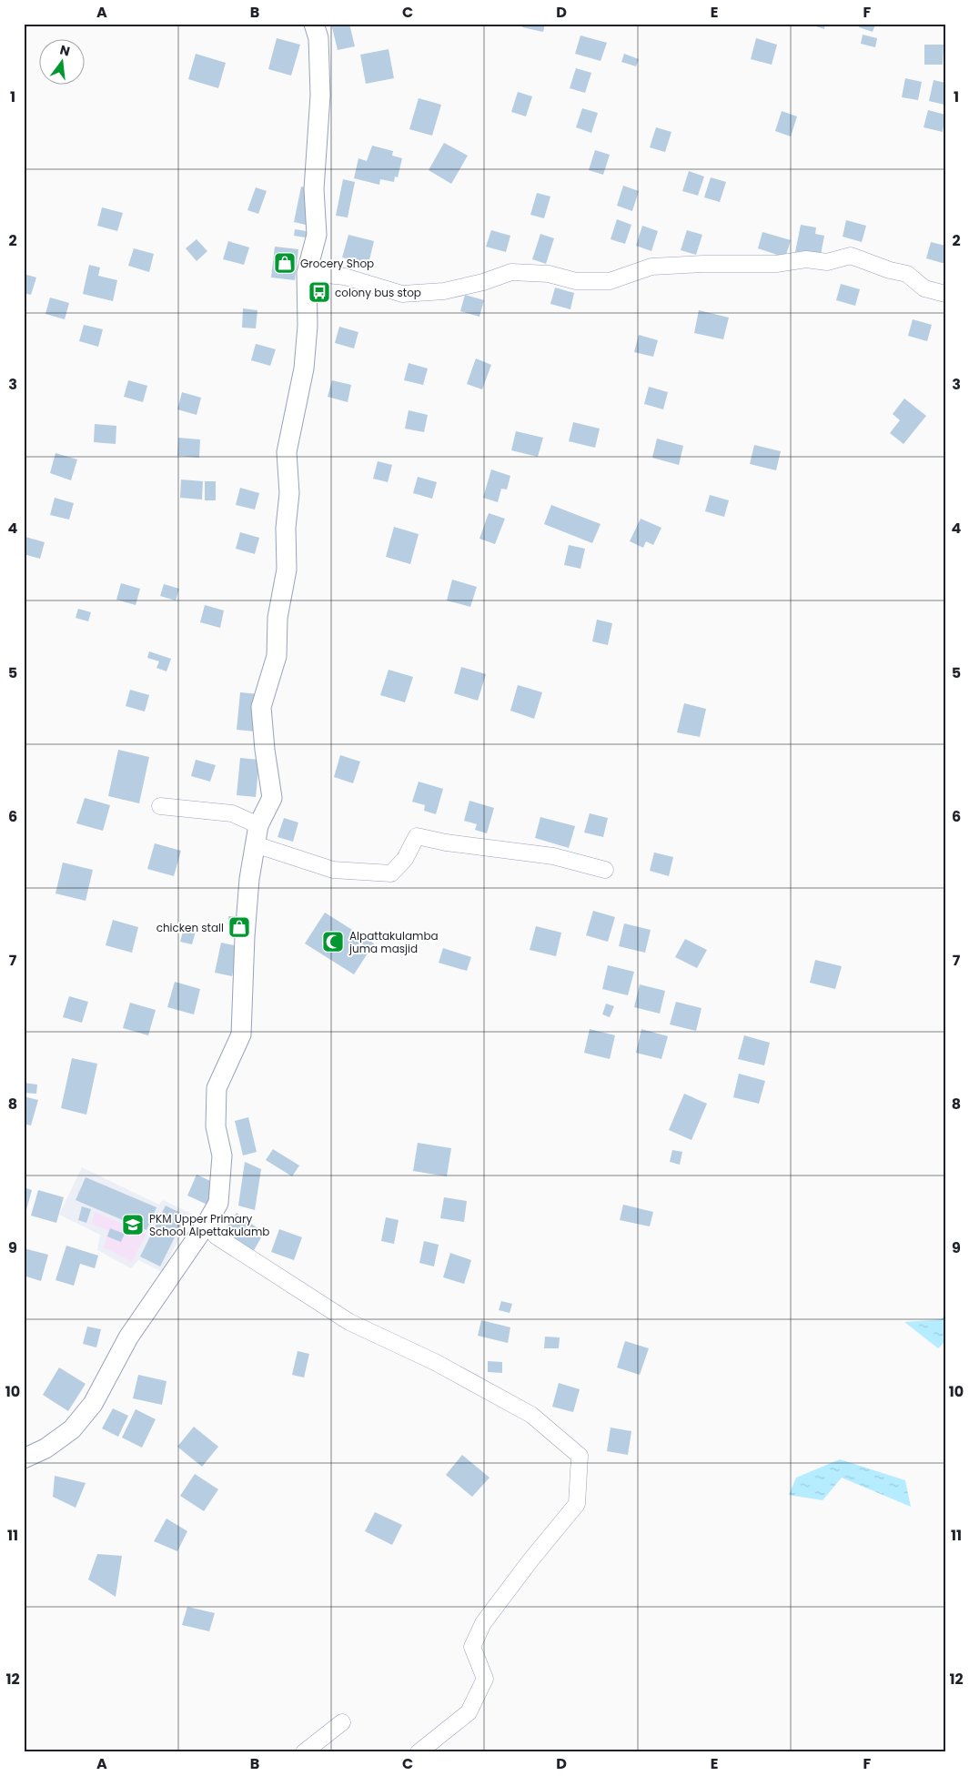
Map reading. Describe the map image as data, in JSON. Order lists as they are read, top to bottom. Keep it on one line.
{"places":{"shop":["Grocery Shop","chicken stall"],"bus stop":["colony bus stop"],"mosque":["Alpattakulamba juma masjid"],"school or university":["PKM Upper Primary School Alpettakulamb"]},"north":"top","grid":{"columns":["A","B","C","D","E","F"],"rows":["1","2","3","4","5","6","7","8","9","10","11","12"]}}
